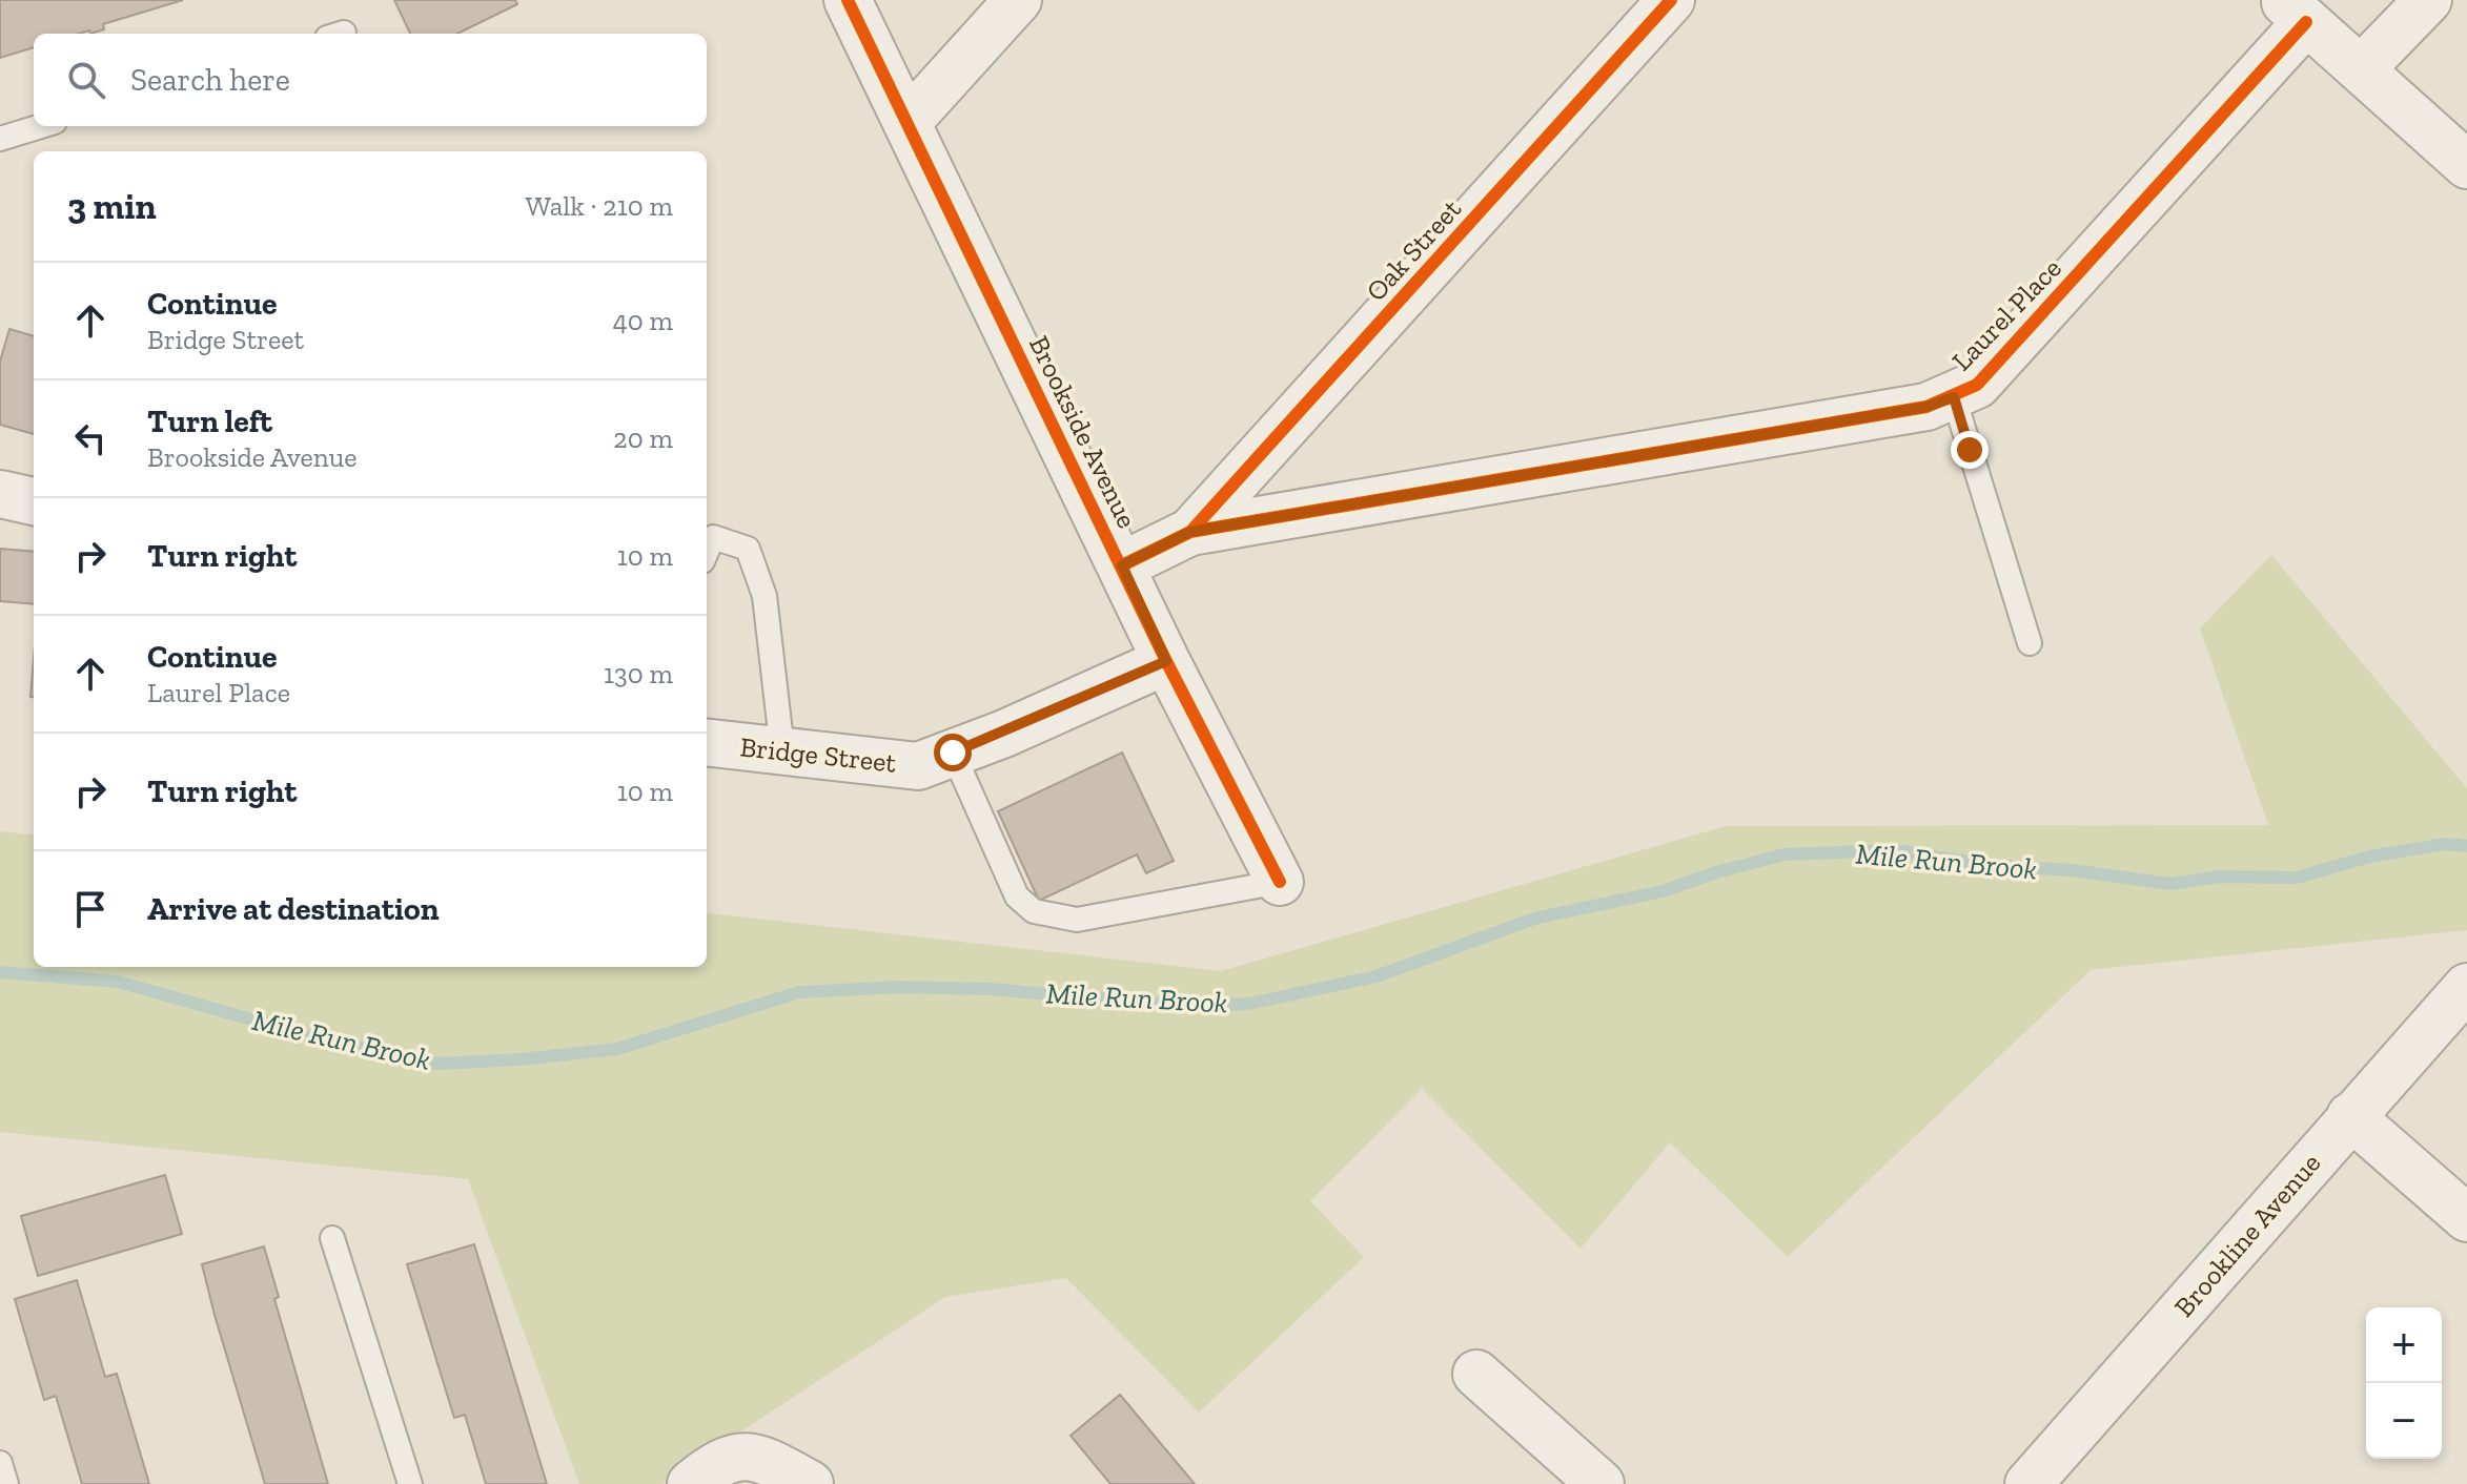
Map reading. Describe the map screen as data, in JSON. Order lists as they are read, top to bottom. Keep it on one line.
{"streets":{"street":["Oak Street","Laurel Place","Brookside Avenue","Bridge Street","Brookline Avenue"]},"crossings":[["Oak Street","Laurel Place"],["Brookside Avenue","Bridge Street"]],"water":["Mile Run Brook"],"page":{"search":"Search here","heading":["3 min","Walk · 210 m"],"list":[["Continue","Bridge Street","40 m"],["Turn left","Brookside Avenue","20 m"],["Turn right","10 m"],["Continue","Laurel Place","130 m"],["Turn right","10 m"],"Arrive at destination"],"map_buttons":["+","−"]}}
